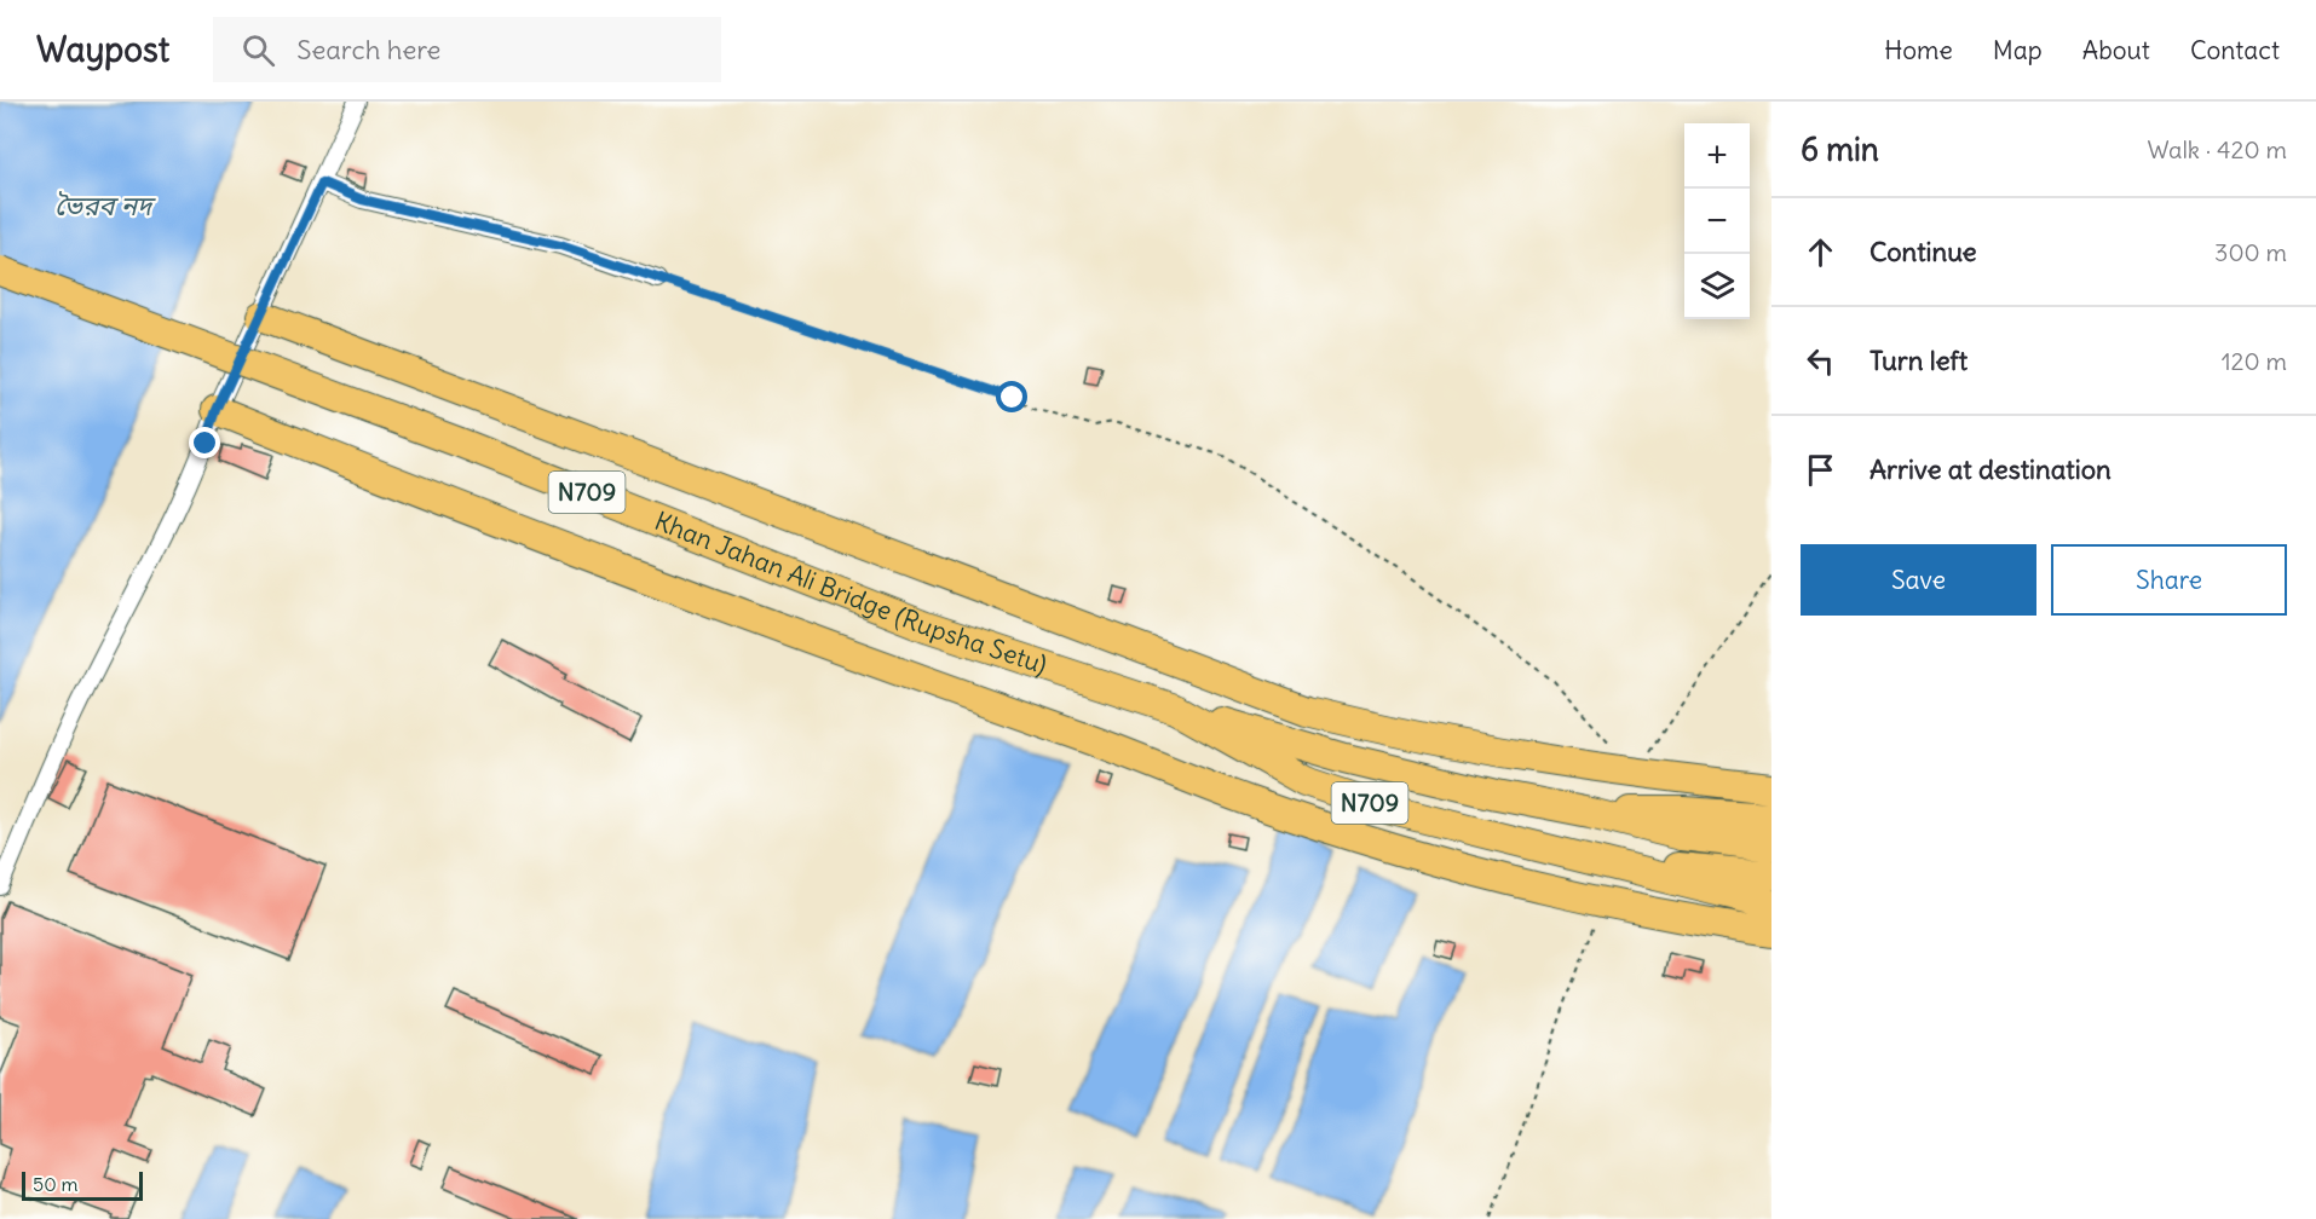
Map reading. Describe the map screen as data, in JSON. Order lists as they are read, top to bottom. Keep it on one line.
{"streets":{"highway":["N709","Khan Jahan Ali Bridge (Rupsha Setu)"]},"crossings":[["N709","Khan Jahan Ali Bridge (Rupsha Setu)"]],"water":["ভৈরব নদ"],"scale_bar":"50 m","page":{"header":"Waypost","search":"Search here","nav":["Home","Map","About","Contact"],"heading":["6 min","Walk · 420 m"],"map_buttons":["+","−"],"list":[["Continue","300 m"],["Turn left","120 m"],"Arrive at destination"],"buttons":["Save","Share"],"scale":"50 m"}}
